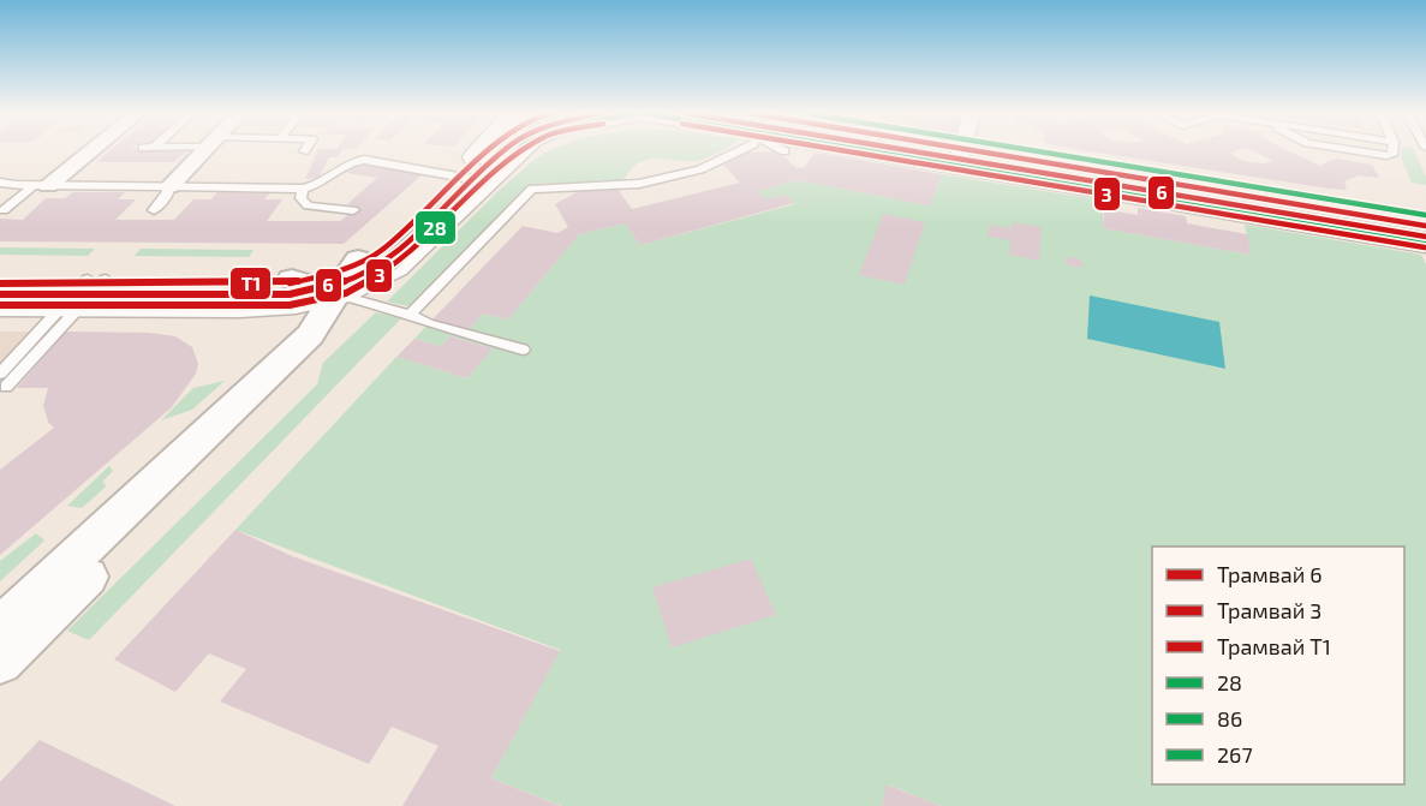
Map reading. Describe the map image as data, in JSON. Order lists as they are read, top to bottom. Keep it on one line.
{"lines":["tram line 6","tram line 3","tram line Т1","transit line 28","transit line 86","transit line 267"],"legend":["Трамвай 6","Трамвай 3","Трамвай Т1","28","86","267"]}
